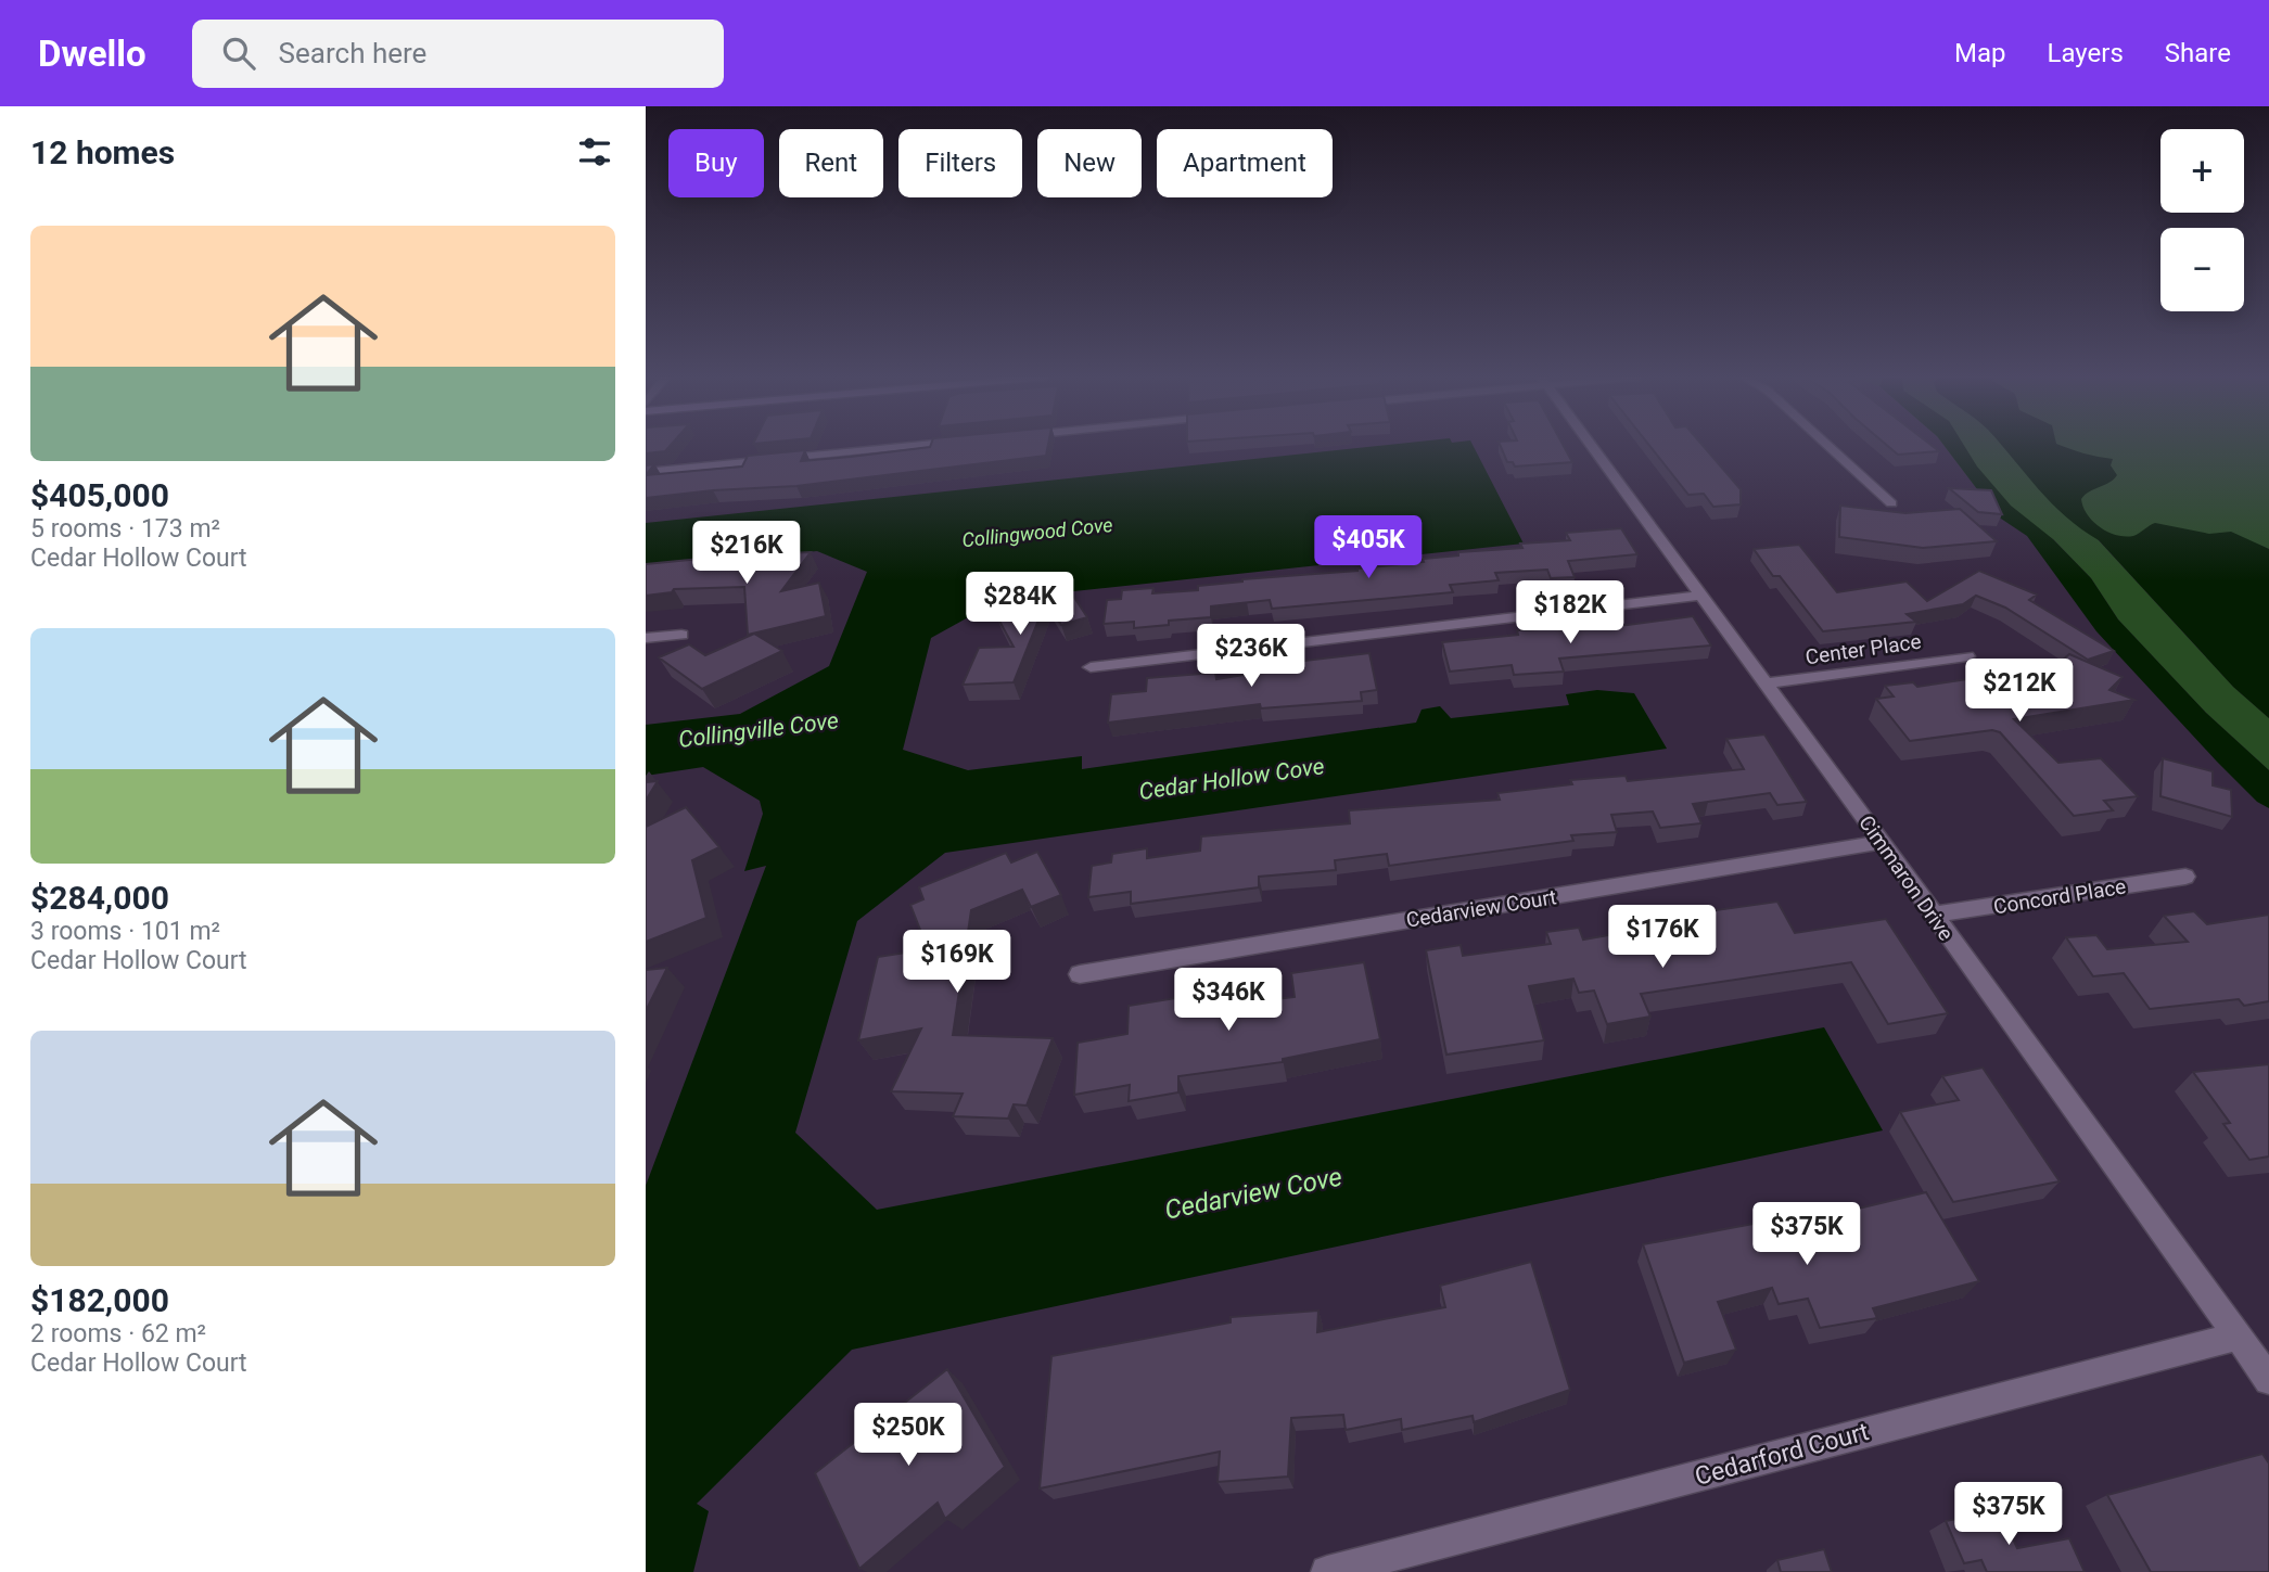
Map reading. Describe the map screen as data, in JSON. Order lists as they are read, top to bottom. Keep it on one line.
{"streets":{"street":["Center Place","Cimmaron Drive","Concord Place","Cedarview Court","Cedarford Court"]},"crossings":[["Center Place","Cimmaron Drive"],["Cimmaron Drive","Concord Place"],["Cimmaron Drive","Cedarview Court"],["Cimmaron Drive","Cedarford Court"]],"water":["Collingwood Cove","Collingville Cove","Cedar Hollow Cove","Cedarview Cove"],"page":{"header":"Dwello","search":"Search here","nav":["Map","Layers","Share"],"heading":"12 homes","map_buttons":["+","−"],"chip":["Buy","Rent","Filters","New","Apartment"],"list":[{"name":"$405,000","note":"5 rooms · 173 m² · Cedar Hollow Court"},{"name":"$284,000","note":"3 rooms · 101 m² · Cedar Hollow Court"},{"name":"$182,000","note":"2 rooms · 62 m² · Cedar Hollow Court"}],"price":["$405K","$216K","$284K","$182K","$236K","$212K","$176K","$169K","$346K","$375K","$250K","$375K"]}}
